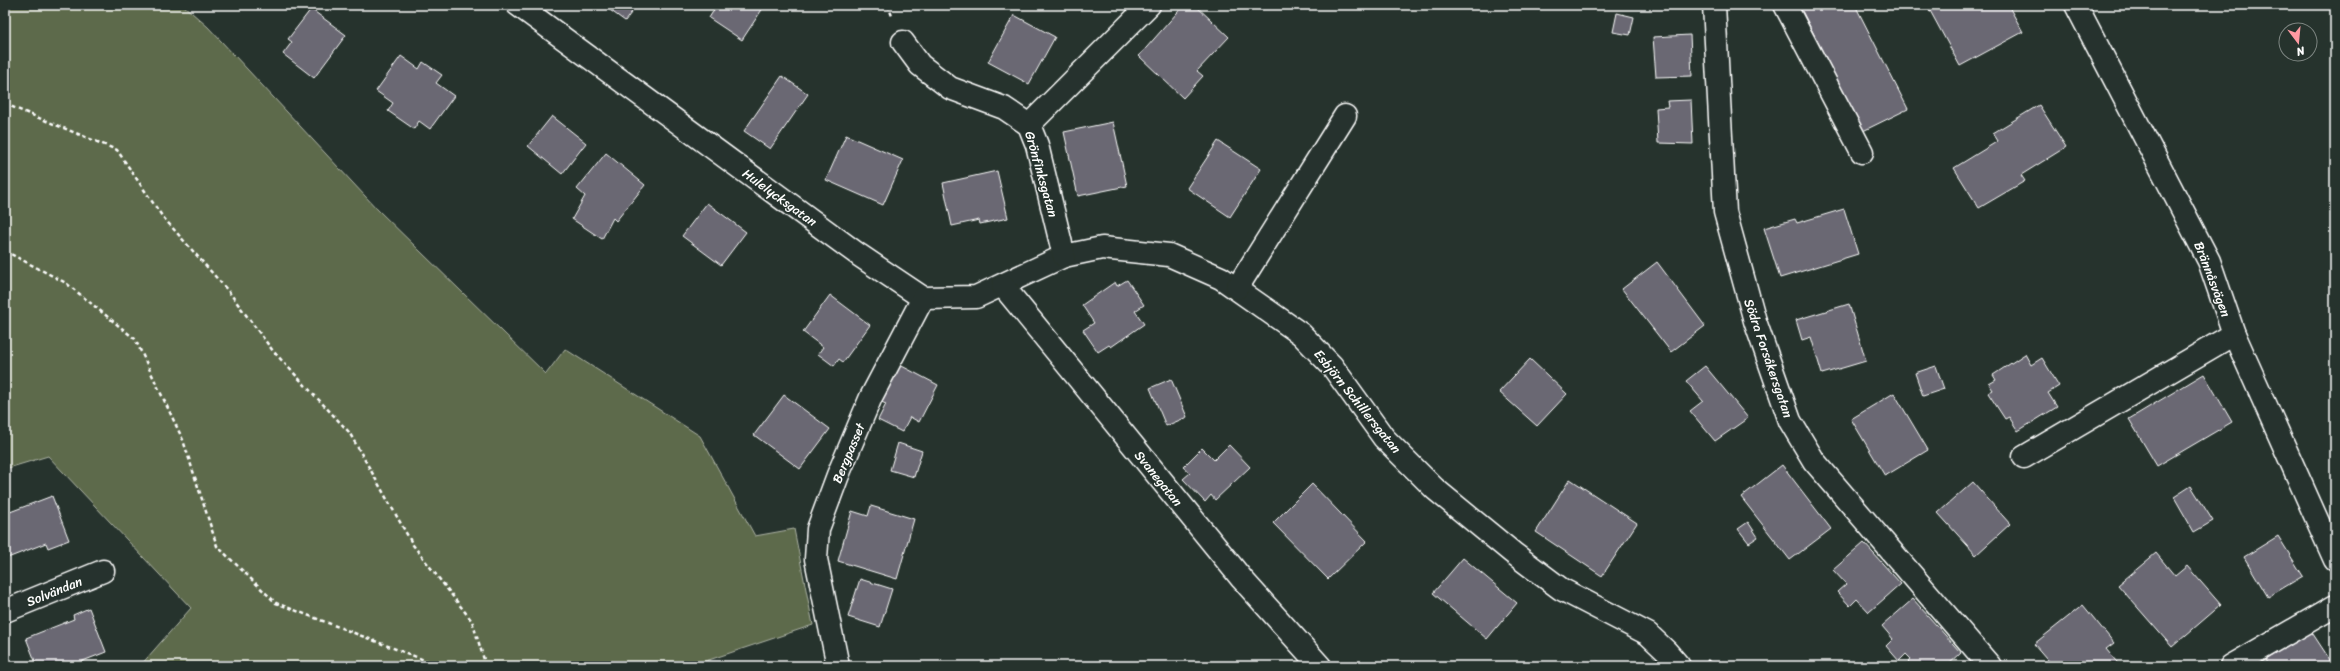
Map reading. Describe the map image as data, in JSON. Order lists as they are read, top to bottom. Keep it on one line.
{"streets":{"street":["Grönfinksgatan","Hulelycksgatan","Brännåsvägen","Södra Forsåkersgatan","Esbjörn Schillersgatan","Bergpasset","Svanegatan","Solvändan"]},"crossings":[["Grönfinksgatan","Esbjörn Schillersgatan"],["Hulelycksgatan","Bergpasset"]],"north":"bottom"}
